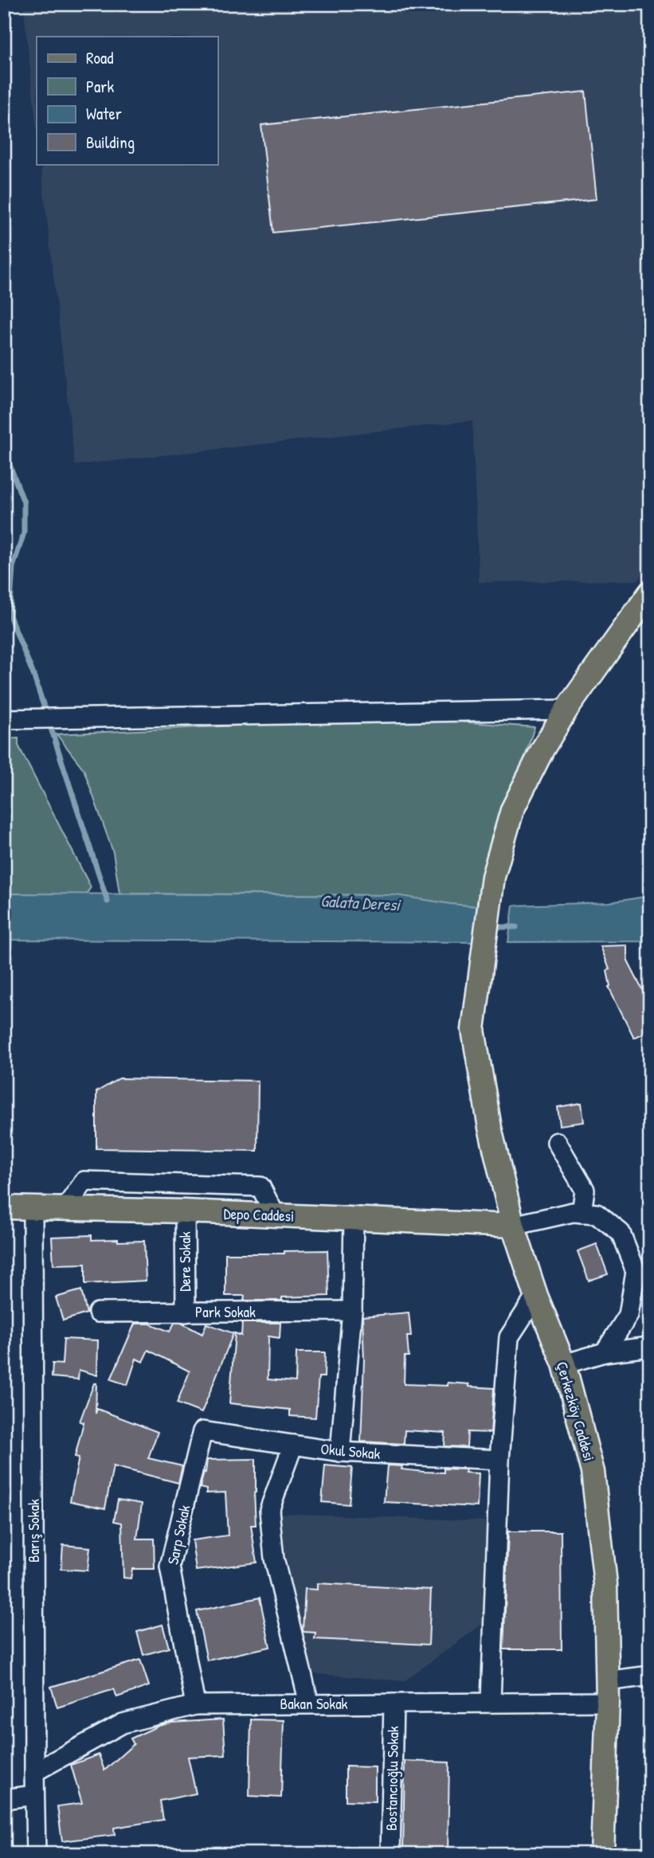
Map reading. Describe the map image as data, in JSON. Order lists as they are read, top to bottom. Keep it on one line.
{"streets":{"main road":["Depo Caddesi","Çerkezköy Caddesi"],"street":["Dere Sokak","Park Sokak","Okul Sokak","Barış Sokak","Sarp Sokak","Bakan Sokak","Bostancıoğlu Sokak"]},"crossings":[["Depo Caddesi","Dere Sokak"],["Depo Caddesi","Çerkezköy Caddesi"],["Depo Caddesi","Barış Sokak"],["Dere Sokak","Park Sokak"],["Çerkezköy Caddesi","Bakan Sokak"],["Okul Sokak","Sarp Sokak"],["Barış Sokak","Bakan Sokak"],["Sarp Sokak","Bakan Sokak"],["Bakan Sokak","Bostancıoğlu Sokak"]],"water":["Galata Deresi"],"legend":["Road","Park","Water","Building"]}
